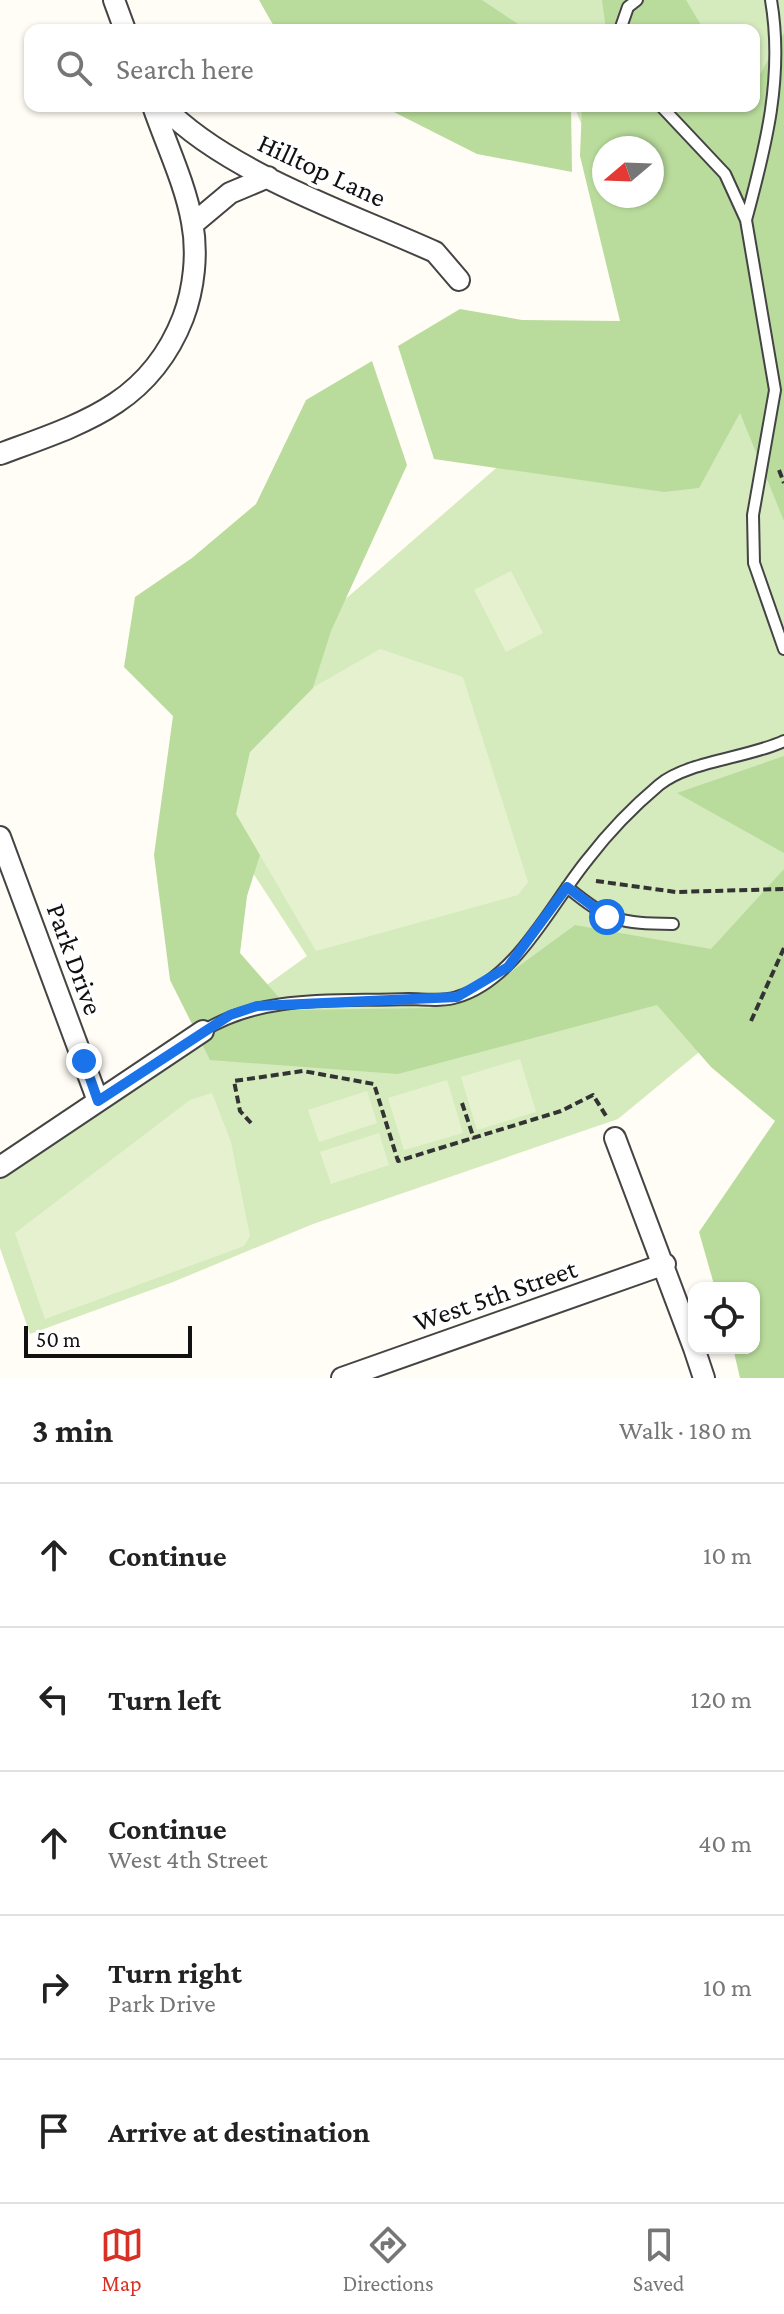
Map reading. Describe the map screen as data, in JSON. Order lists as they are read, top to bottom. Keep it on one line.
{"streets":{"street":["Hilltop Lane","Park Drive","West 5th Street"]},"scale_bar":"50 m","north":"left","page":{"search":"Search here","scale":"50 m","heading":["3 min","Walk · 180 m"],"list":[["Continue","10 m"],["Turn left","120 m"],["Continue","West 4th Street","40 m"],["Turn right","Park Drive","10 m"],"Arrive at destination"],"nav":["Map","Directions","Saved"]}}
